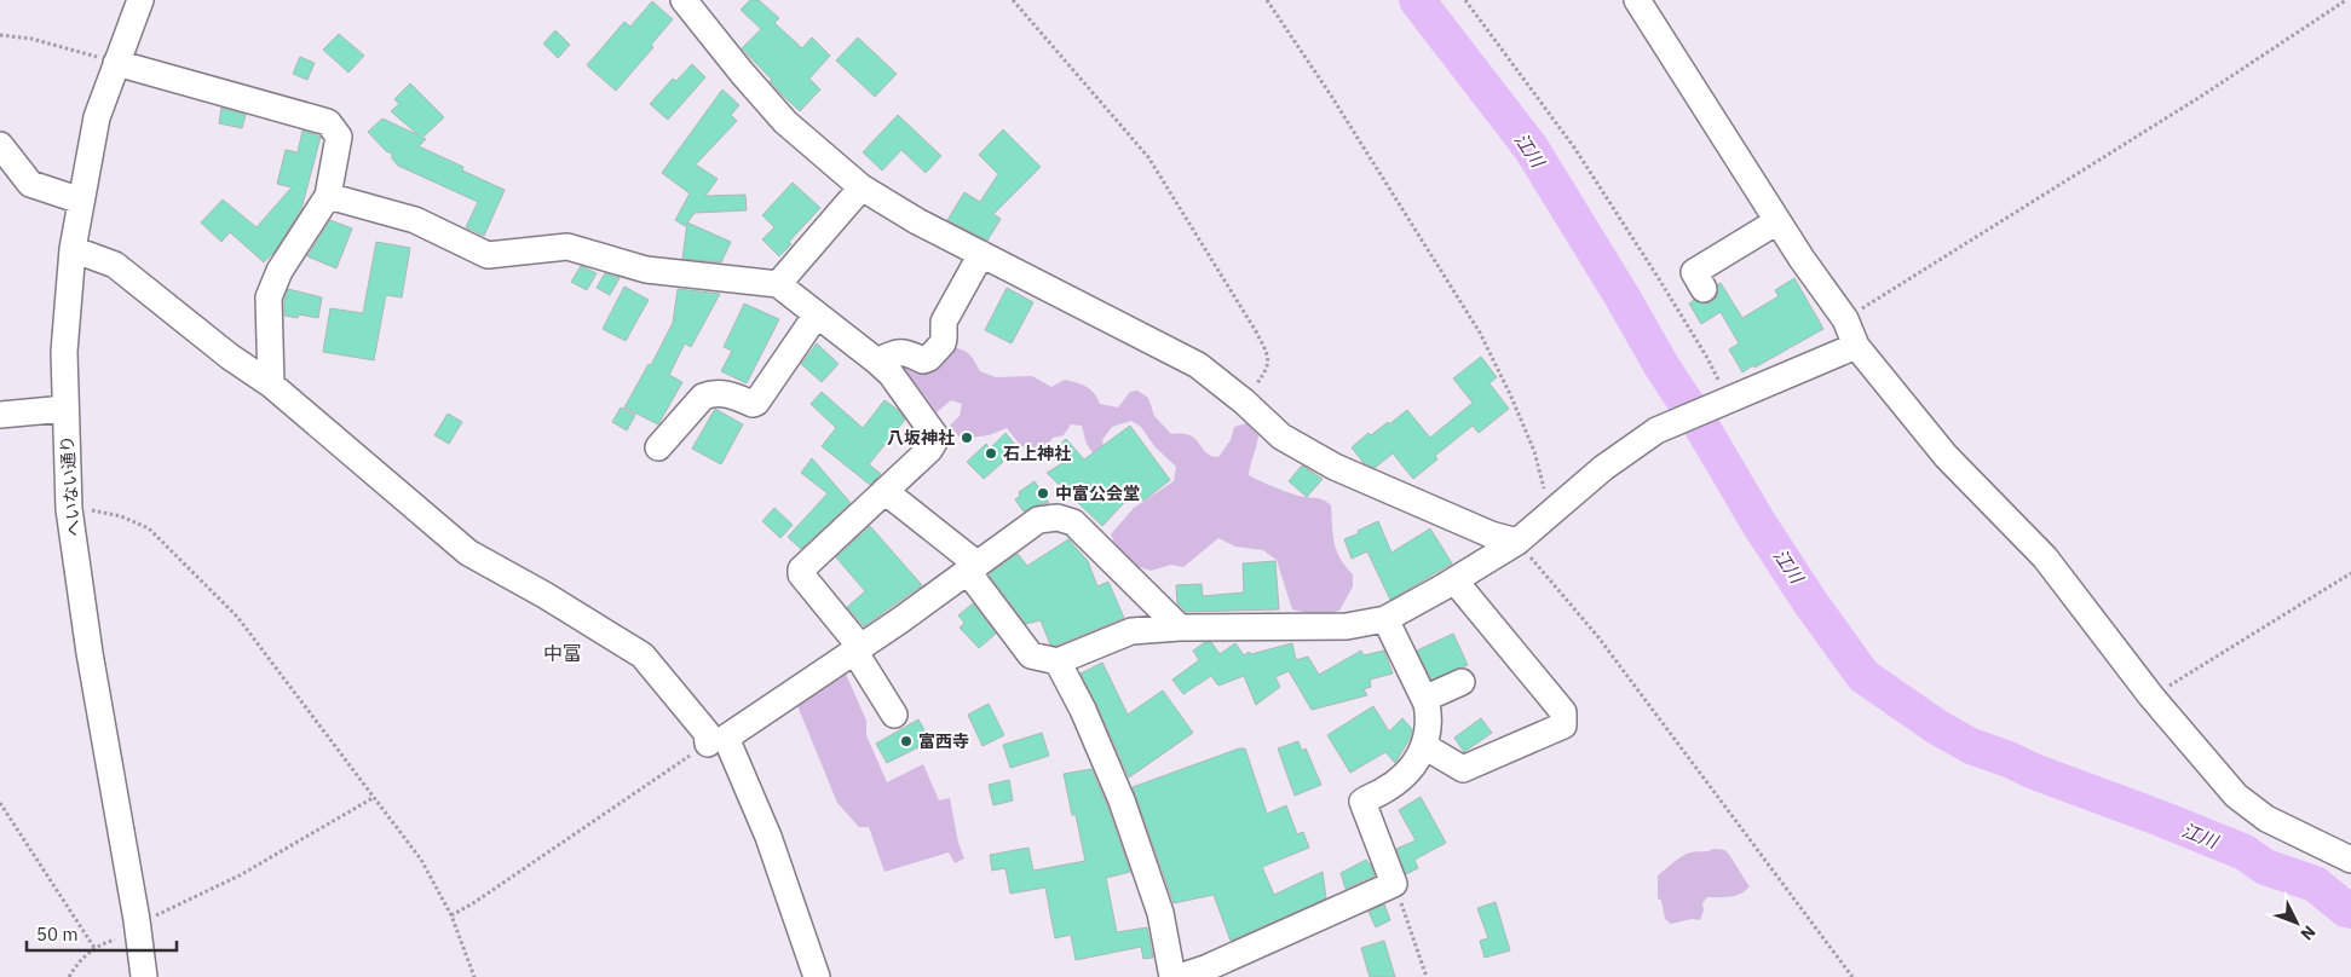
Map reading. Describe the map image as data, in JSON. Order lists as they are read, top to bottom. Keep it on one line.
{"streets":{"street":["へいない通り"]},"districts":["中富"],"water":["江川"],"places":["八坂神社","石上神社","中富公会堂","富西寺"],"scale_bar":"50 m","north":"bottom right"}
